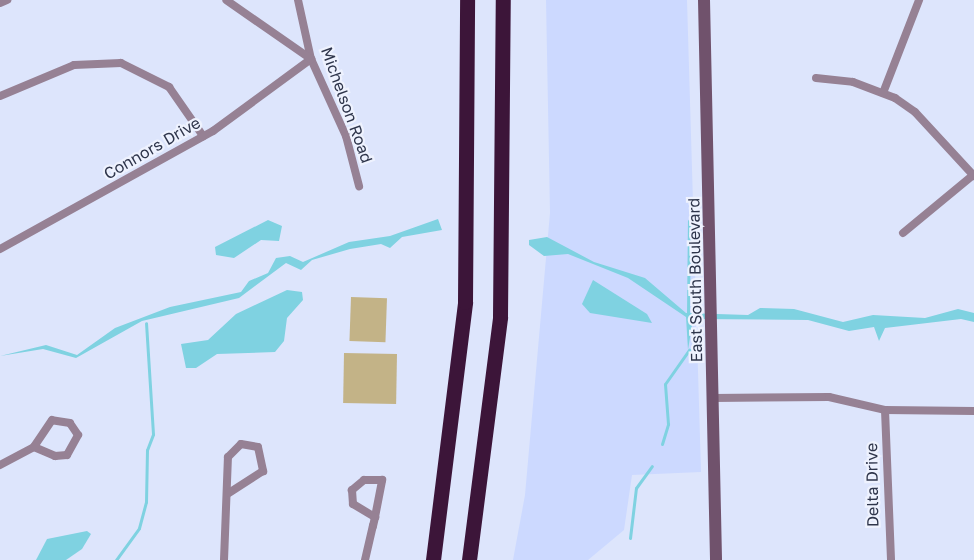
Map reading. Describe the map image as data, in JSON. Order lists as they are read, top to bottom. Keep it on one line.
{"streets":{"street":["Michelson Road","Connors Drive","East South Boulevard","Delta Drive"]},"crossings":[["Michelson Road","Connors Drive"]]}
